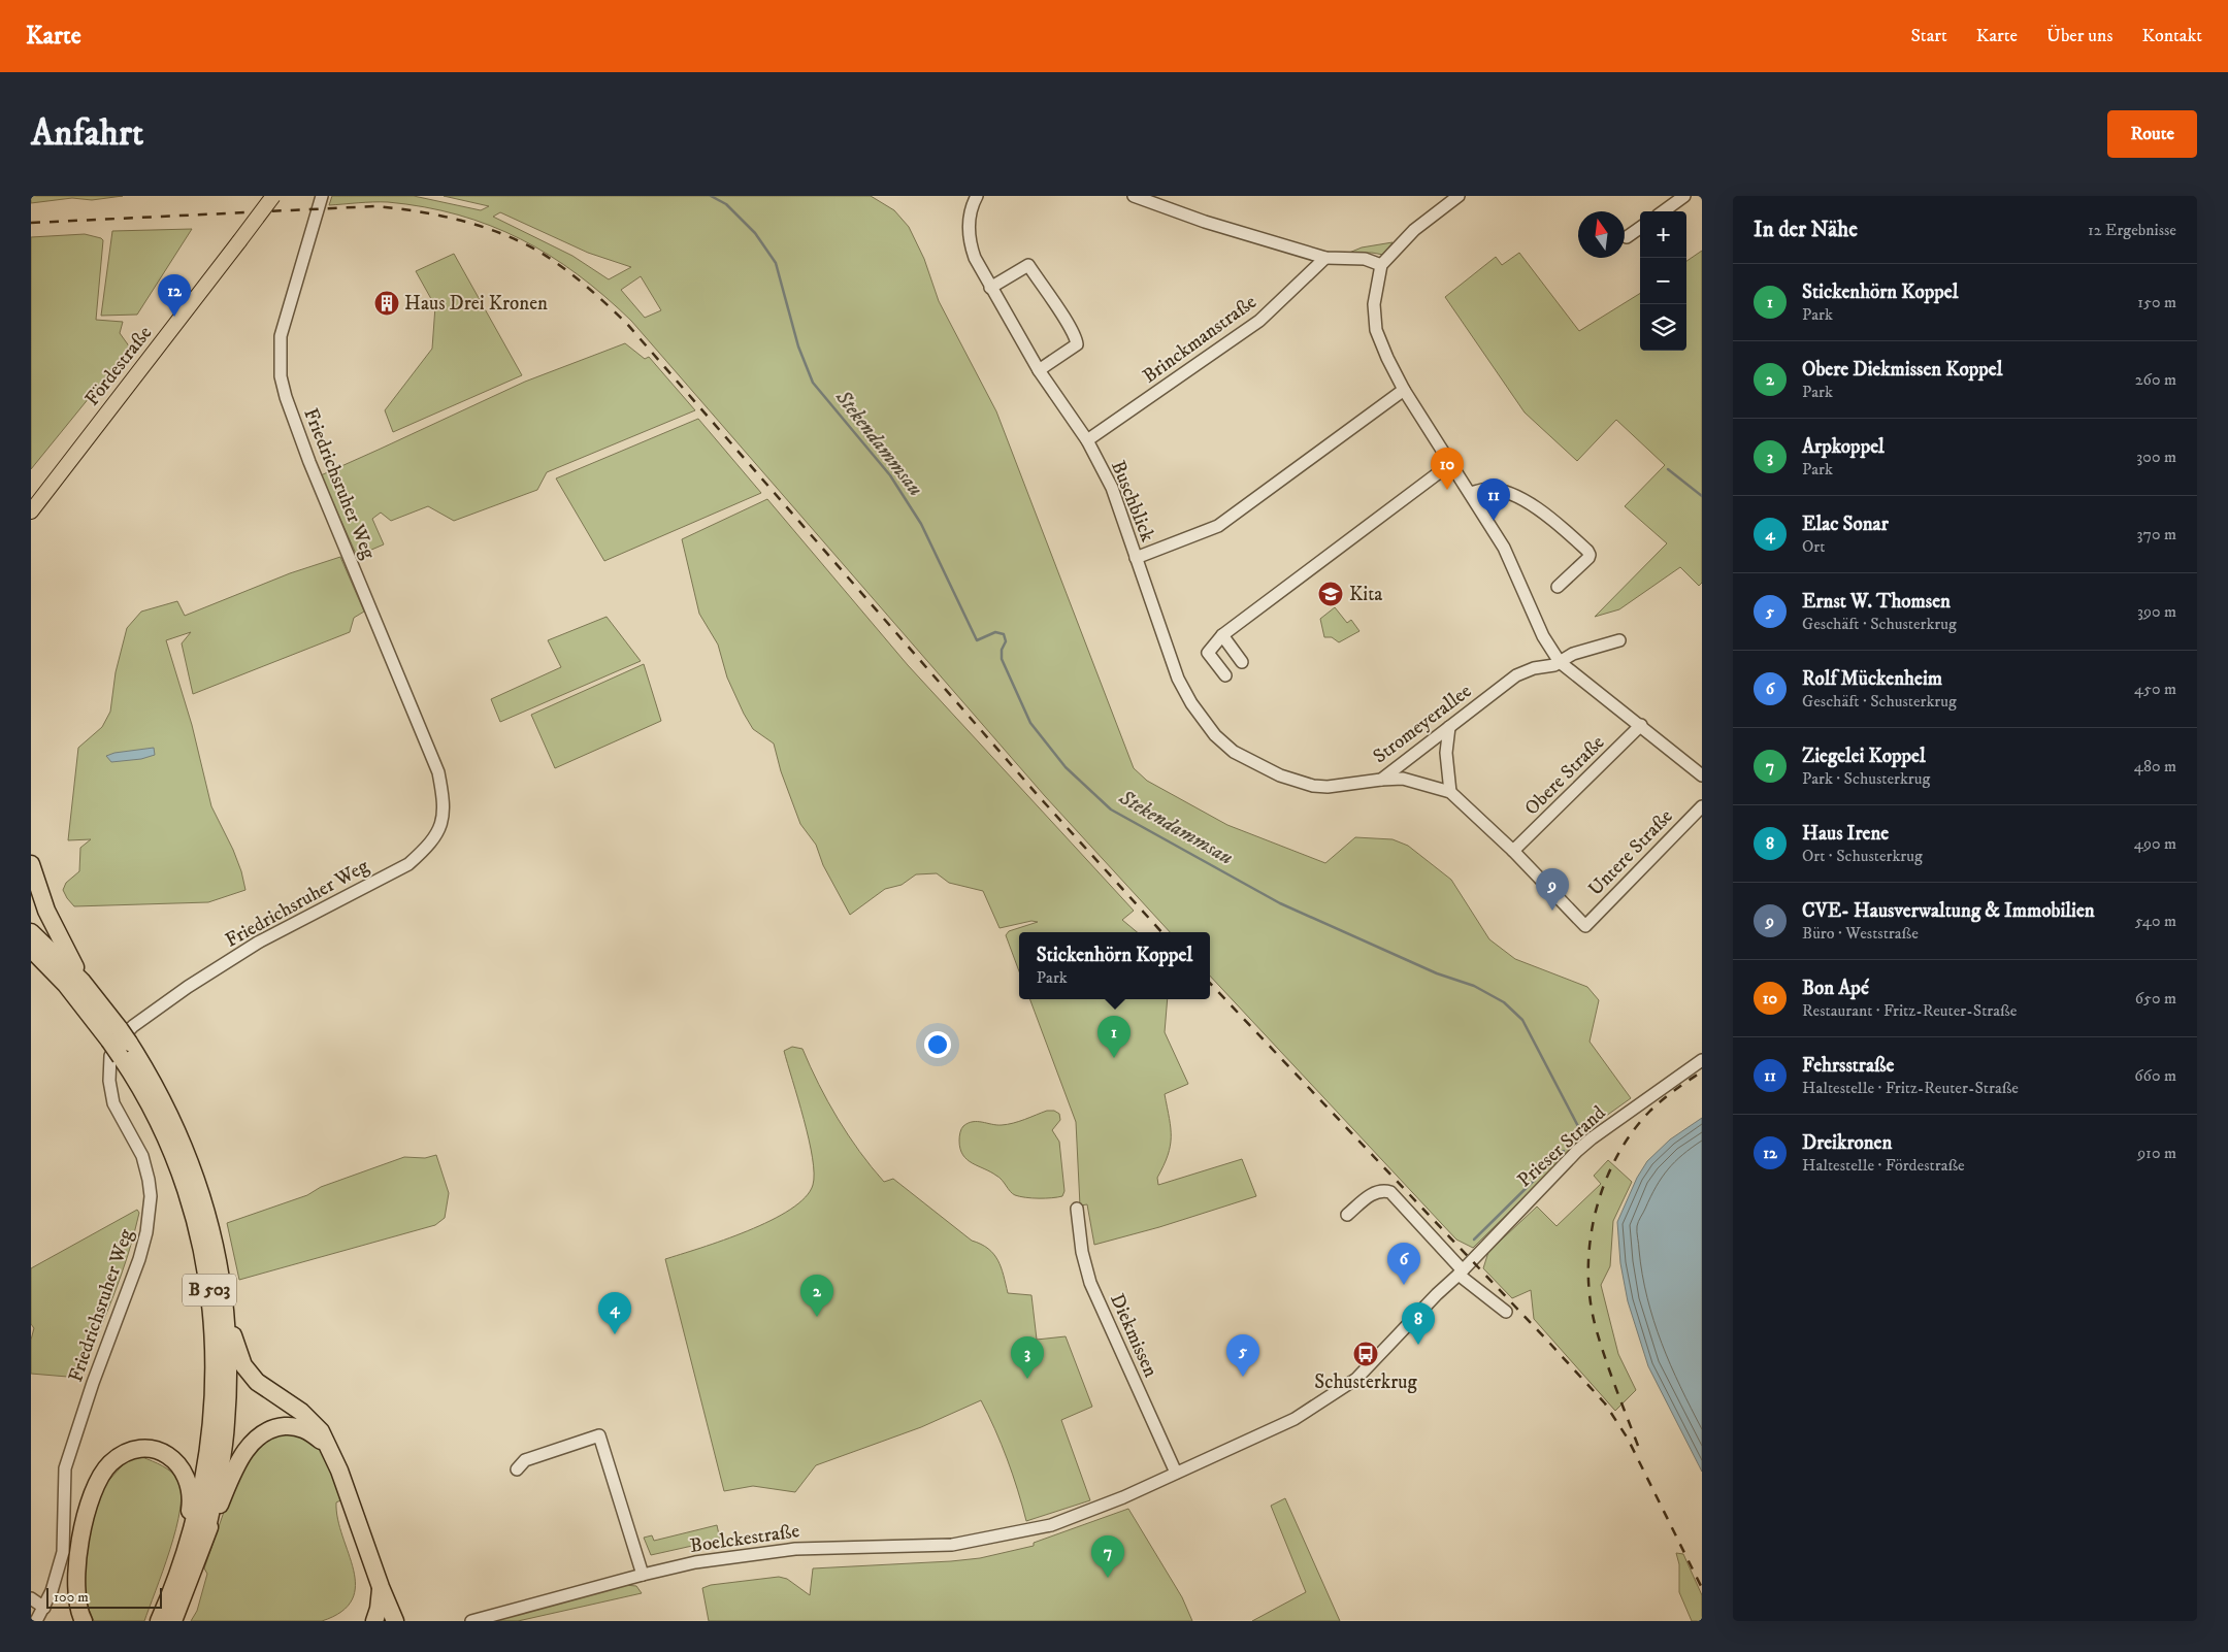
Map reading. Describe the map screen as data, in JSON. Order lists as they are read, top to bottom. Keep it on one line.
{"streets":{"highway":["B 503"],"main road":["Fördestraße"],"street":["Brinckmanstraße","Friedrichsruher Weg","Buschblick","Stromeyerallee","Obere Straße","Untere Straße","Prieser Strand","Diekmissen","Boelckestraße"]},"crossings":[["Brinckmanstraße","Buschblick"],["Buschblick","Stromeyerallee"],["Obere Straße","Untere Straße"],["Diekmissen","Boelckestraße"]],"water":["Stekendammsau"],"places":{"building":["Haus Drei Kronen"],"school or university":["Kita"],"bus stop":["Schusterkrug"]},"scale_bar":"100 m","north":"top","page":{"header":"Karte","nav":["Start","Karte","Über uns","Kontakt"],"buttons":"Route","title":"Anfahrt","heading":["In der Nähe","12 Ergebnisse"],"map_buttons":["+","−"],"list":[{"mark":"1","name":"Stickenhörn Koppel","note":"Park","value":"150 m"},{"mark":"2","name":"Obere Diekmissen Koppel","note":"Park","value":"260 m"},{"mark":"3","name":"Arpkoppel","note":"Park","value":"300 m"},{"mark":"4","name":"Elac Sonar","note":"Ort","value":"370 m"},{"mark":"5","name":"Ernst W. Thomsen","note":"Geschäft · Schusterkrug","value":"390 m"},{"mark":"6","name":"Rolf Mückenheim","note":"Geschäft · Schusterkrug","value":"450 m"},{"mark":"7","name":"Ziegelei Koppel","note":"Park · Schusterkrug","value":"480 m"},{"mark":"8","name":"Haus Irene","note":"Ort · Schusterkrug","value":"490 m"},{"mark":"9","name":"CVE- Hausverwaltung & Immobilien","note":"Büro · Weststraße","value":"540 m"},{"mark":"10","name":"Bon Apé","note":"Restaurant · Fritz-Reuter-Straße","value":"650 m"},{"mark":"11","name":"Fehrsstraße","note":"Haltestelle · Fritz-Reuter-Straße","value":"660 m"},{"mark":"12","name":"Dreikronen","note":"Haltestelle · Fördestraße","value":"910 m"}],"pins":["12","10","11","9","1","6","2","4","8","5","3","7"],"popup":["Stickenhörn Koppel","Park"],"scale":"100 m"}}
